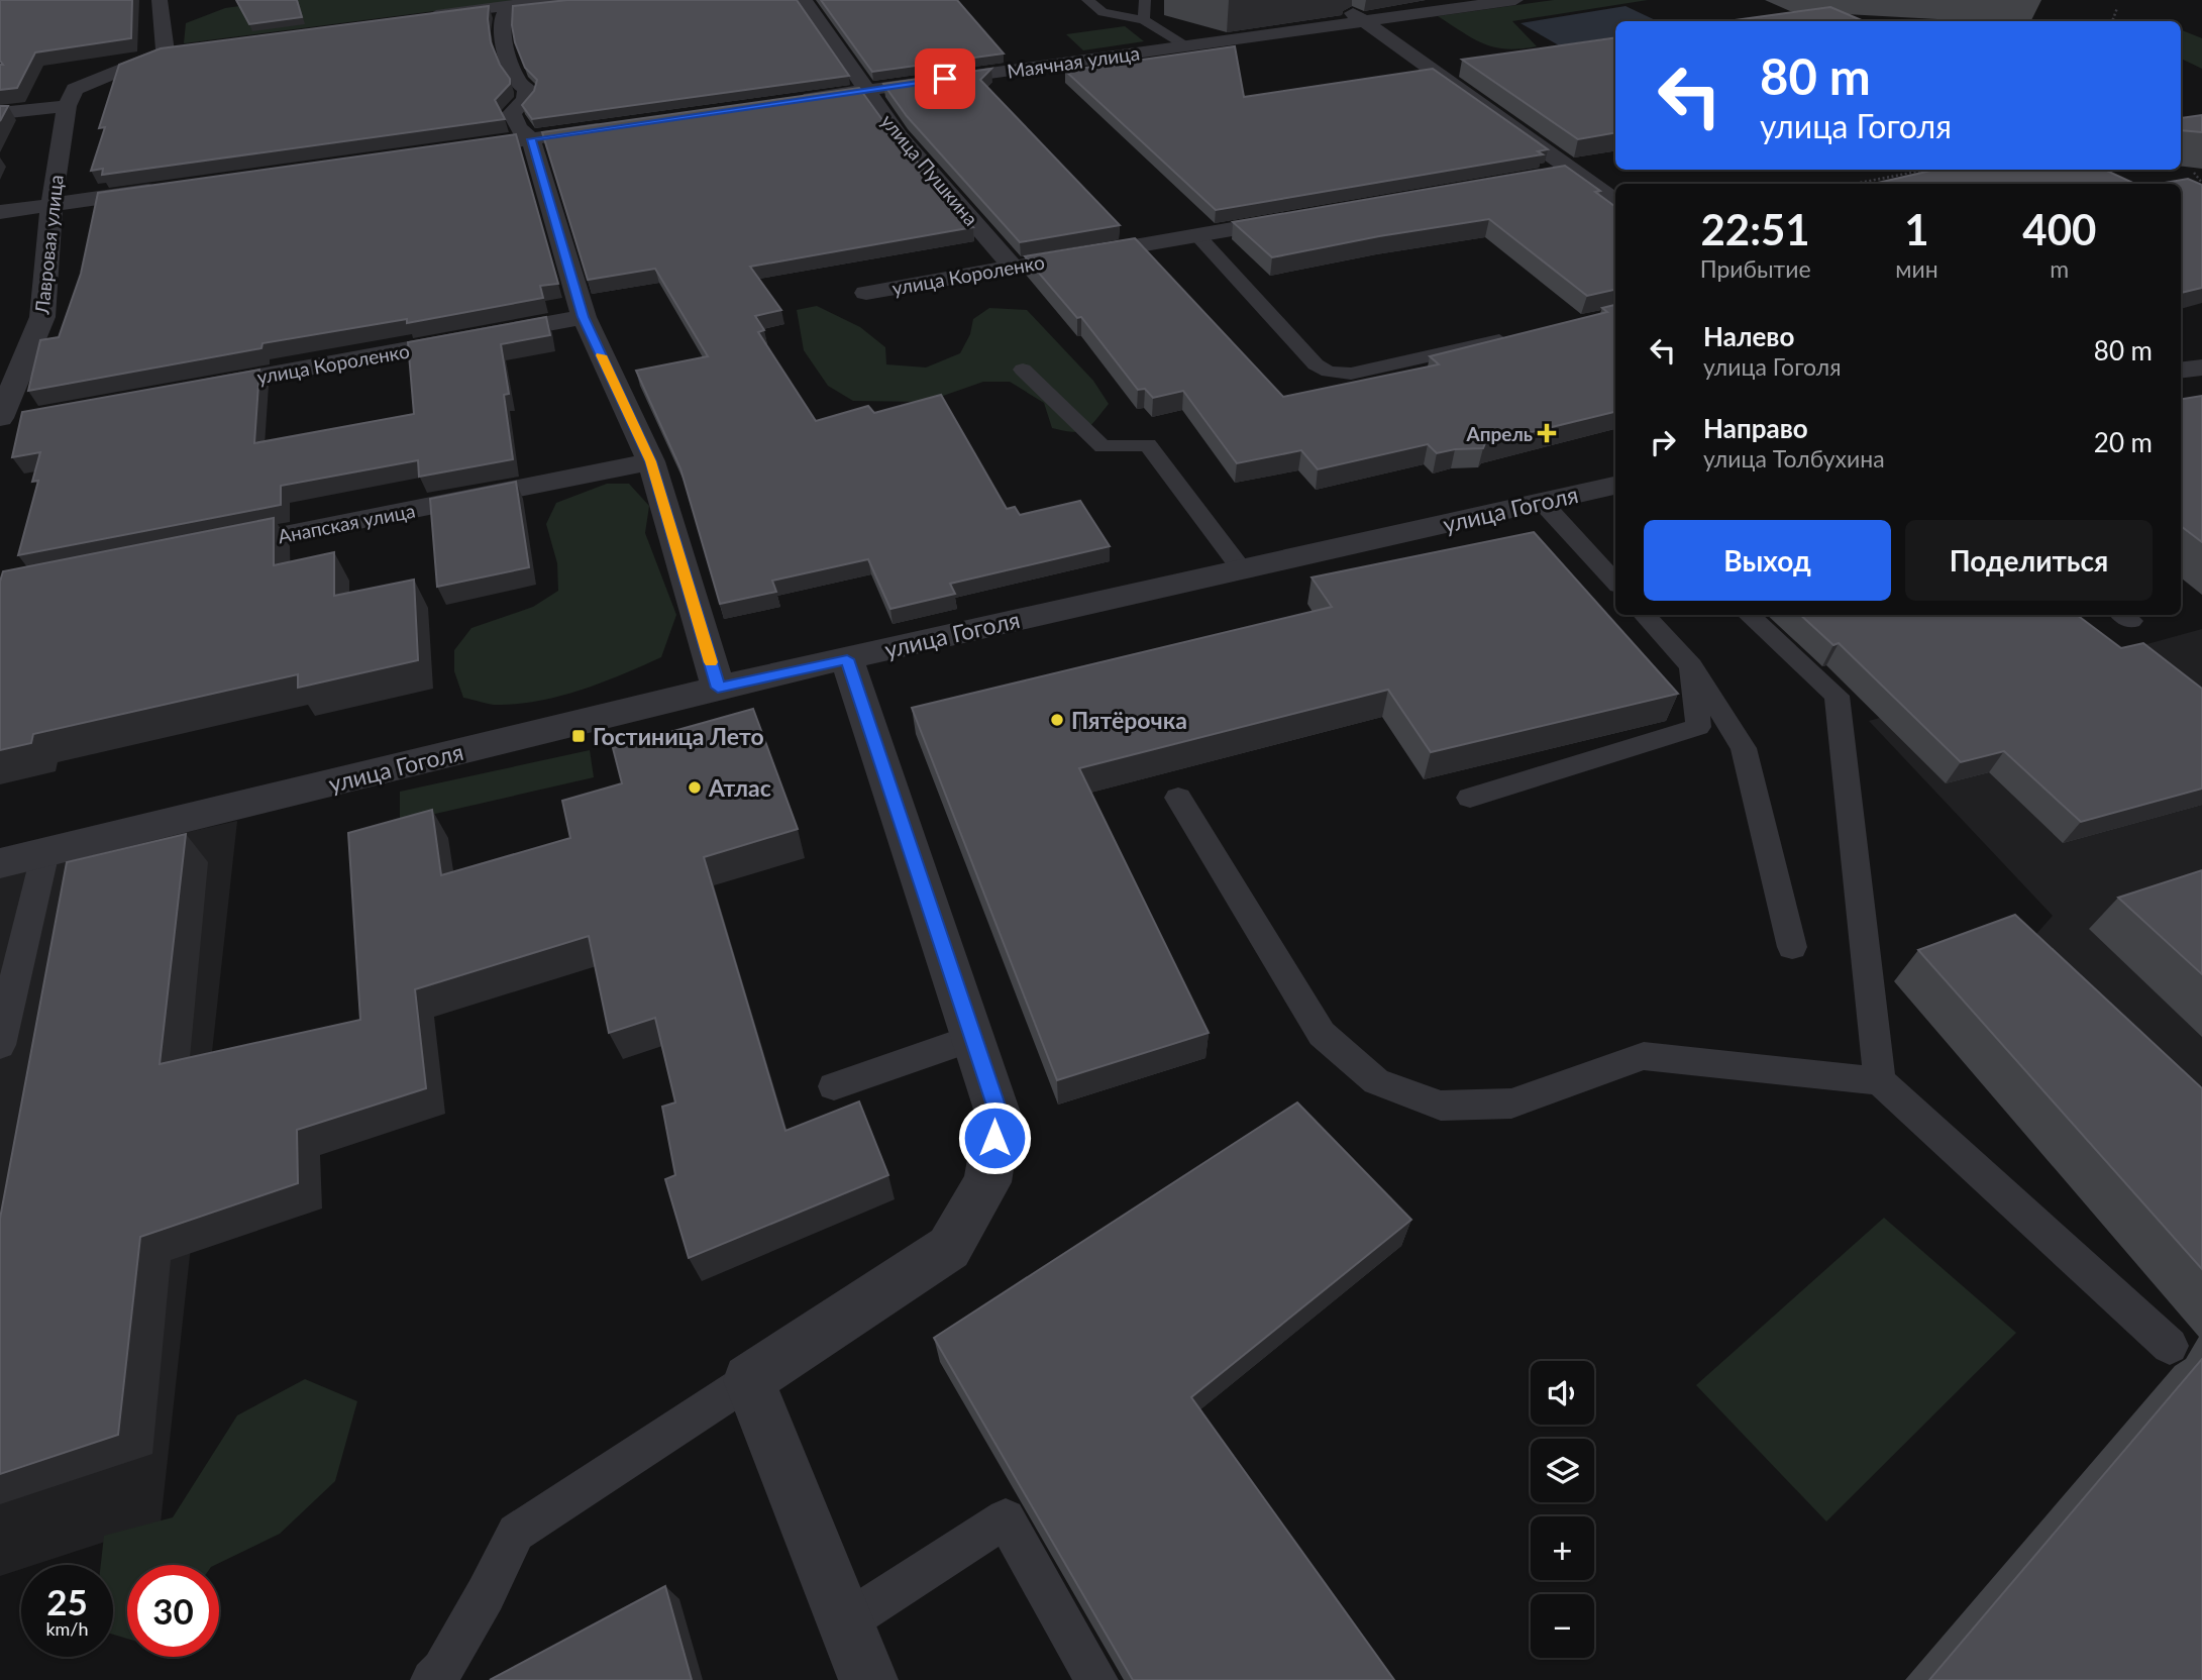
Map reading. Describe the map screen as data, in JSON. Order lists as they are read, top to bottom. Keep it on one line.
{"streets":{"street":["Маячная улица","улица Пушкина","Лавровая улица","улица Короленко","улица Гоголя","Анапская улица"]},"crossings":[["Маячная улица","улица Пушкина"],["улица Пушкина","улица Короленко"]],"places":{"health":["Апрель"],"other":["Пятёрочка","Атлас"],"transit":["Гостиница Лето"]},"page":{"turn":["80 m","улица Гоголя"],"eta":["22:51","Прибытие","1","мин","400","m"],"list":[{"name":"Налево","note":"улица Гоголя","value":"80 m"},{"name":"Направо","note":"улица Толбухина","value":"20 m"}],"buttons":["Выход","Поделиться"],"map_buttons":["+","−"],"speed":"25 km/h","limit":"30"}}
